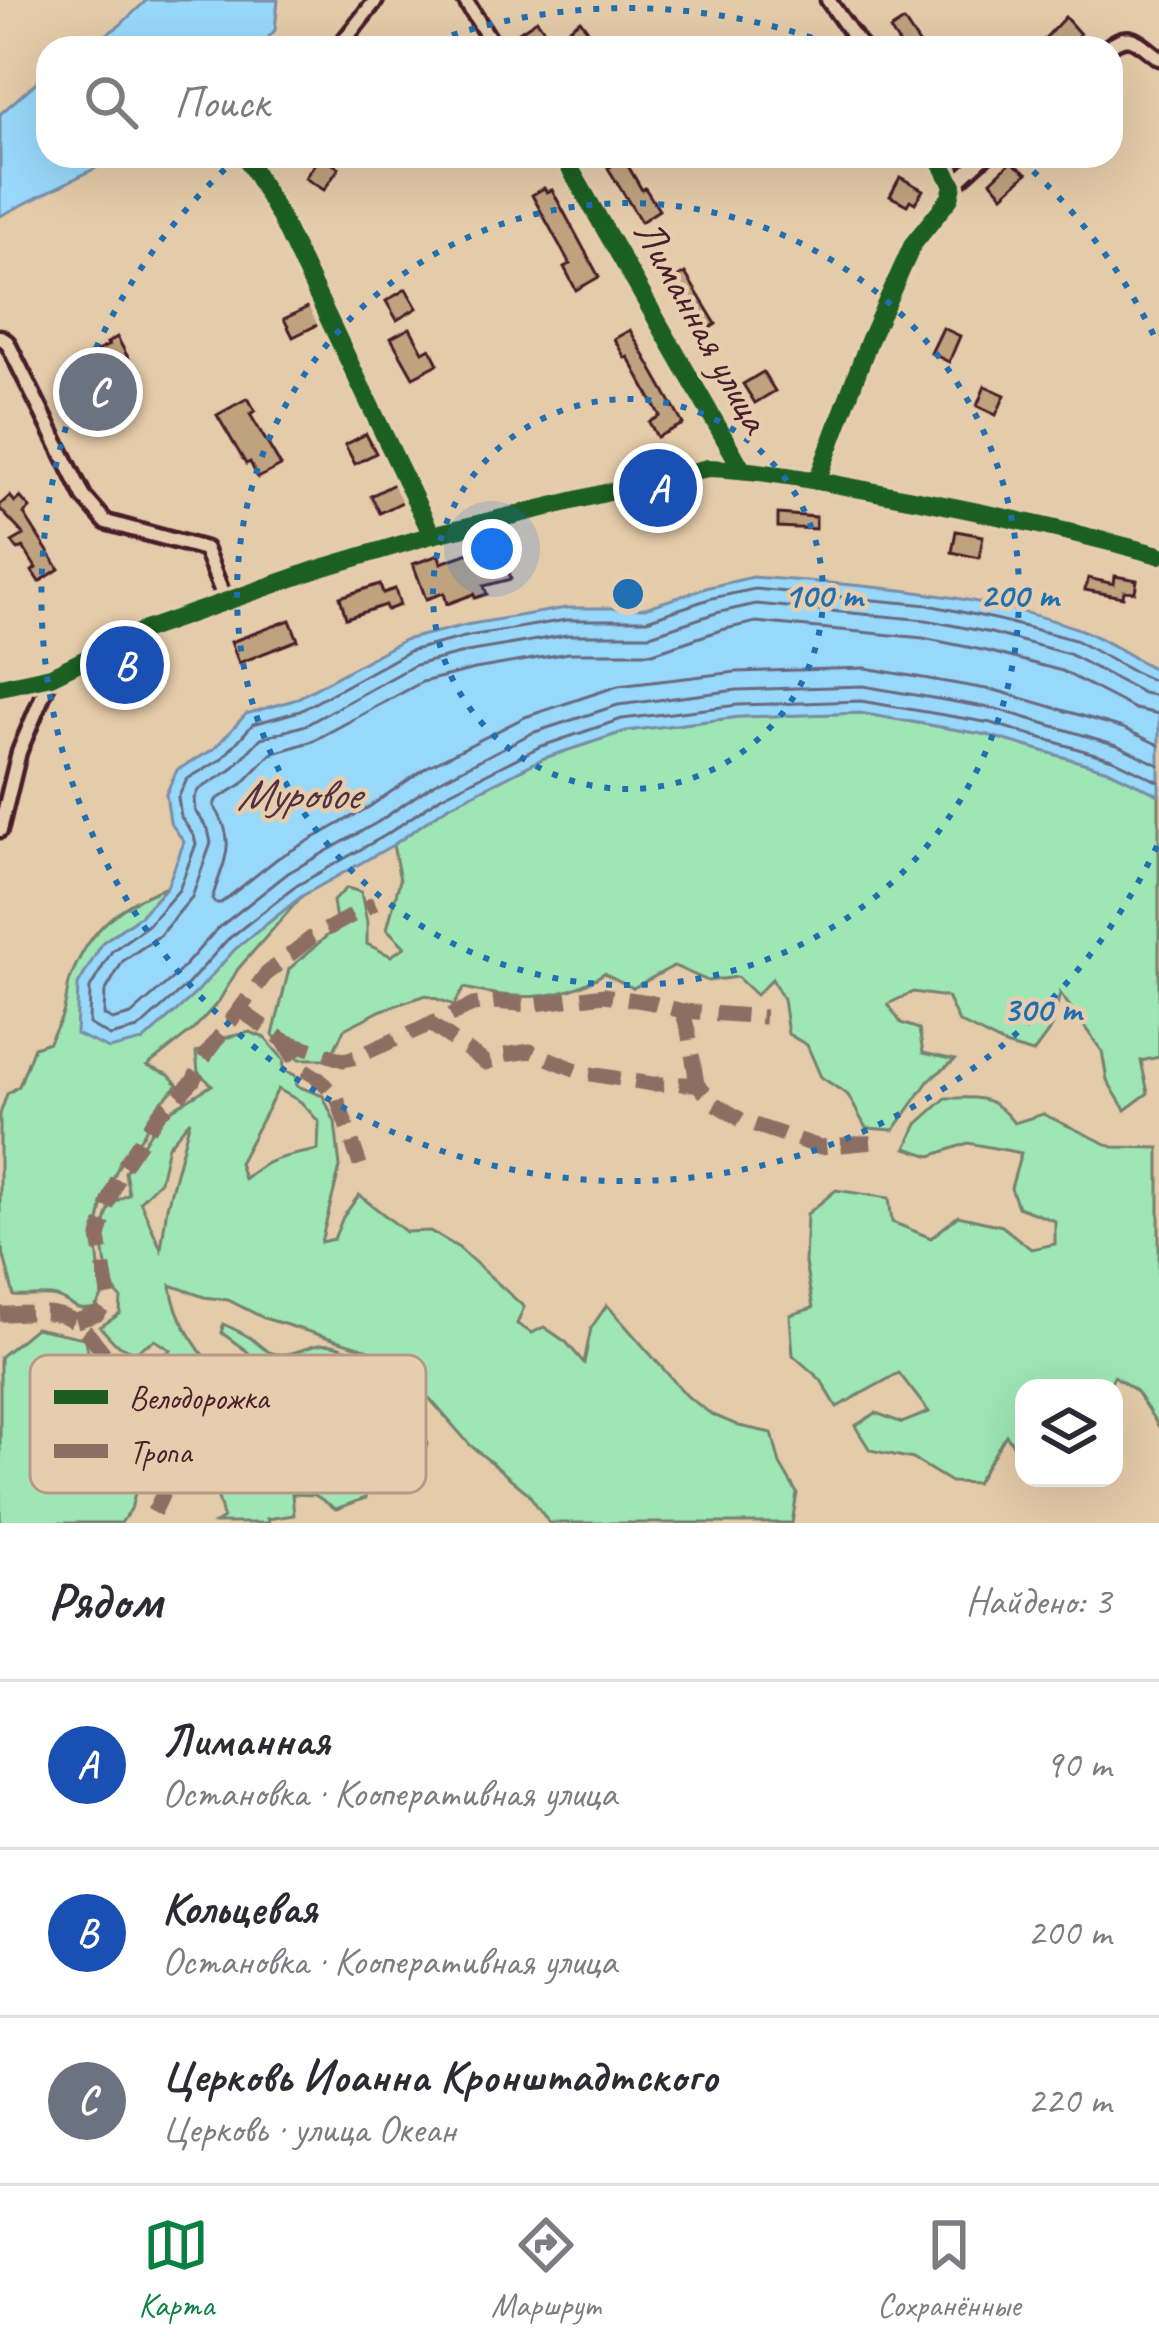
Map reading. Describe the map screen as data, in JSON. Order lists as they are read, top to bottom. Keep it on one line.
{"streets":{"street":["Лиманная улица"]},"water":["Муровое"],"legend":["Велодорожка","Тропа"],"page":{"search":"Поиск","pins":["C","A","B"],"heading":["Рядом","Найдено: 3"],"list":[{"mark":"A","name":"Лиманная","note":"Остановка · Кооперативная улица","value":"90 m"},{"mark":"B","name":"Кольцевая","note":"Остановка · Кооперативная улица","value":"200 m"},{"mark":"C","name":"Церковь Иоанна Кронштадтского","note":"Церковь · улица Океан","value":"220 m"}],"nav":["Карта","Маршрут","Сохранённые"]},"rings":["100 m","200 m","300 m"]}
